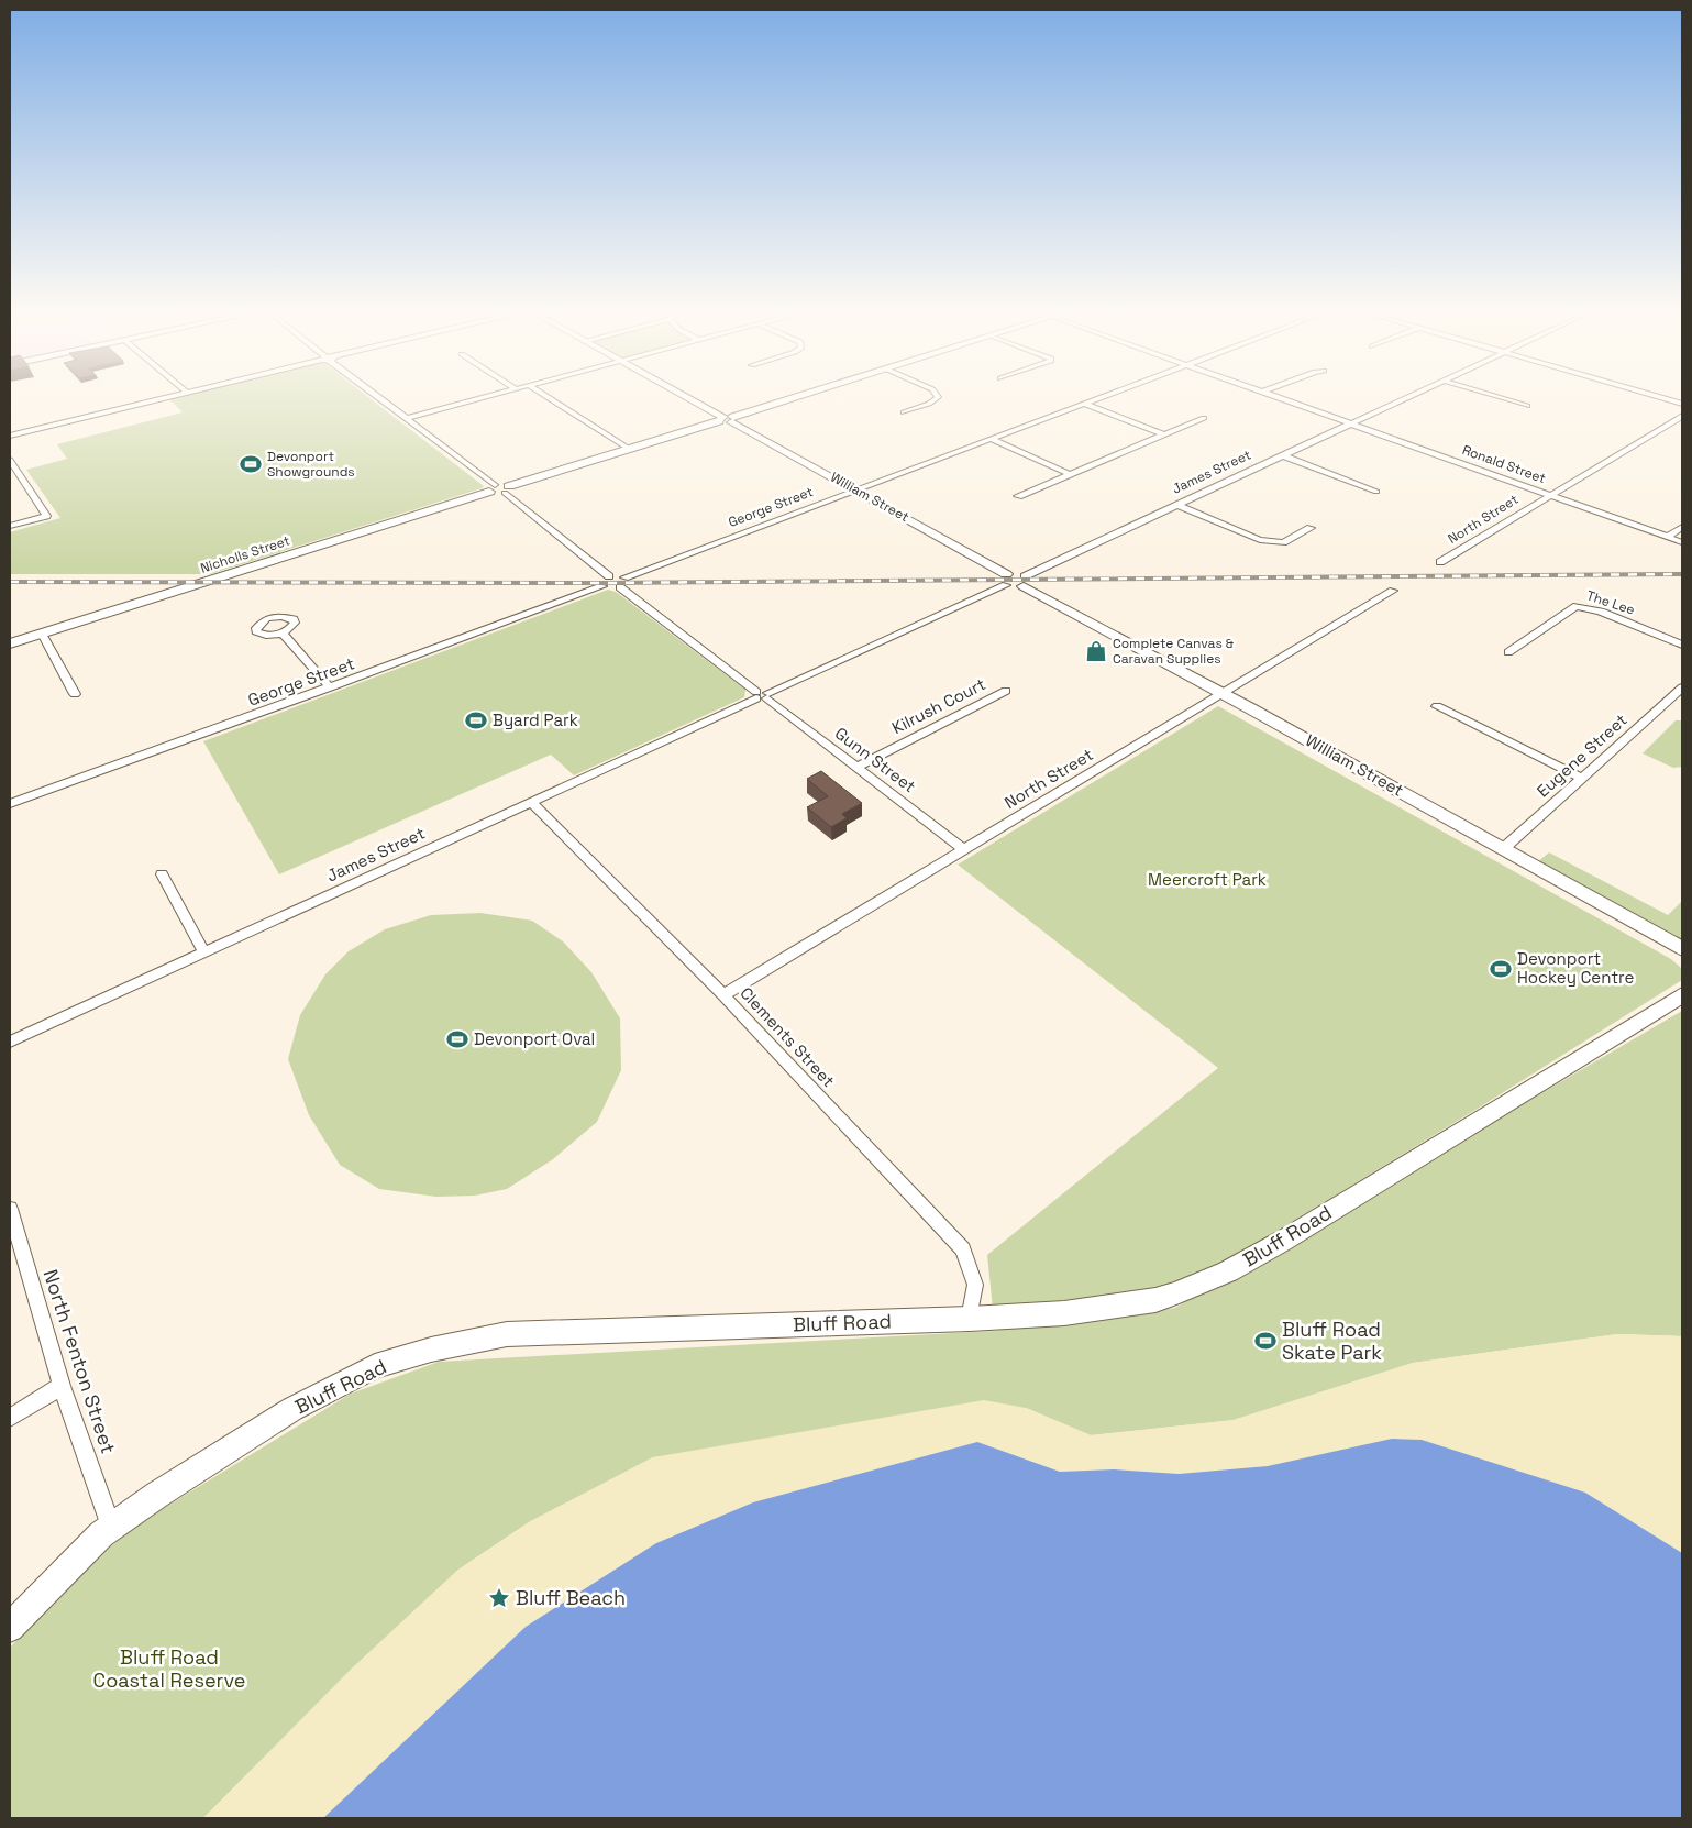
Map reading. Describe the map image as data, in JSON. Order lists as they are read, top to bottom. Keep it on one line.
{"streets":{"street":["Ronald Street","James Street","William Street","George Street","North Street","Nicholls Street","The Lee","Kilrush Court","Eugene Street","Gunn Street","Clements Street","Bluff Road","North Fenton Street"]},"crossings":[["Ronald Street","James Street"],["Ronald Street","North Street"],["James Street","William Street"],["James Street","Gunn Street"],["James Street","Clements Street"],["William Street","George Street"],["William Street","North Street"],["William Street","Eugene Street"],["George Street","Gunn Street"],["North Street","Gunn Street"],["North Street","Clements Street"],["Kilrush Court","Gunn Street"],["Clements Street","Bluff Road"],["Bluff Road","North Fenton Street"]],"parks":["Meercroft Park","Bluff Road Coastal Reserve"],"places":{"sports":["Devonport Showgrounds","Byard Park","Devonport Hockey Centre","Devonport Oval","Bluff Road Skate Park"],"shop":["Complete Canvas & Caravan Supplies"],"place":["Bluff Beach"]}}
